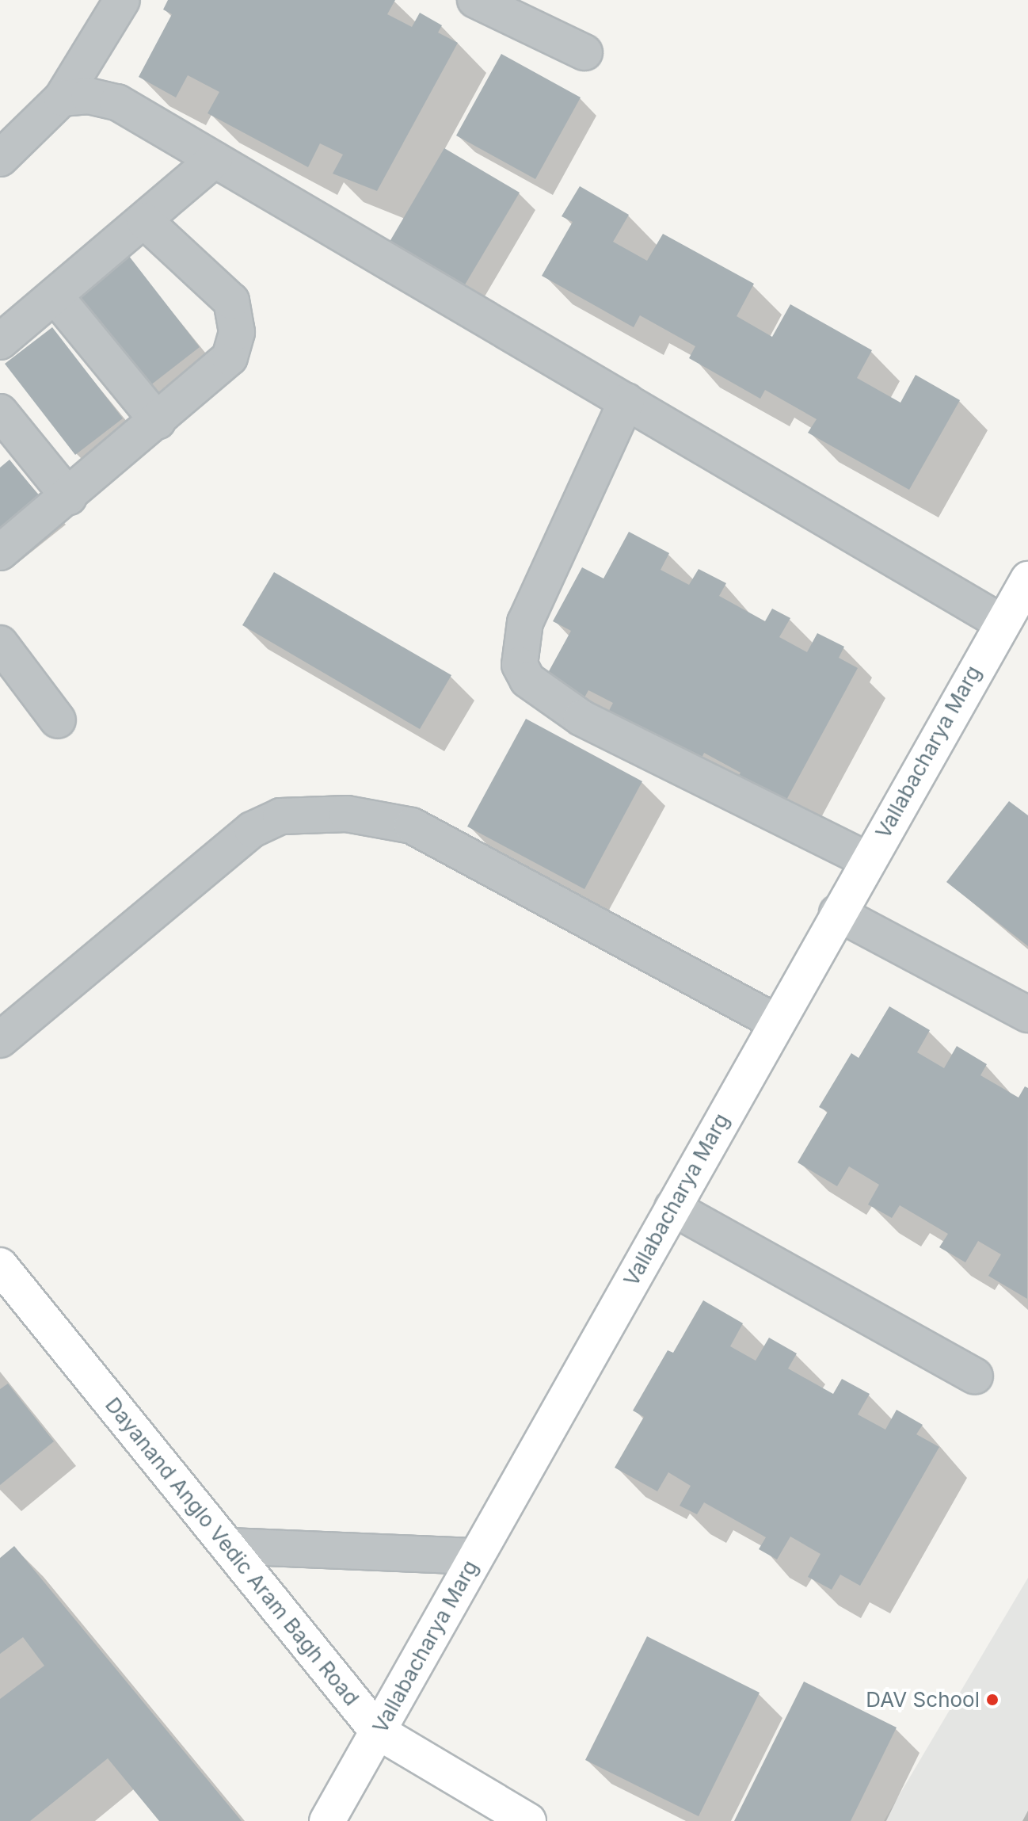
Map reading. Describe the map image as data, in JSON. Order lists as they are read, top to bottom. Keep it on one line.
{"streets":{"street":["Vallabacharya Marg","Dayanand Anglo Vedic Aram Bagh Road"]},"crossings":[["Vallabacharya Marg","Dayanand Anglo Vedic Aram Bagh Road"]],"places":["DAV School"]}
